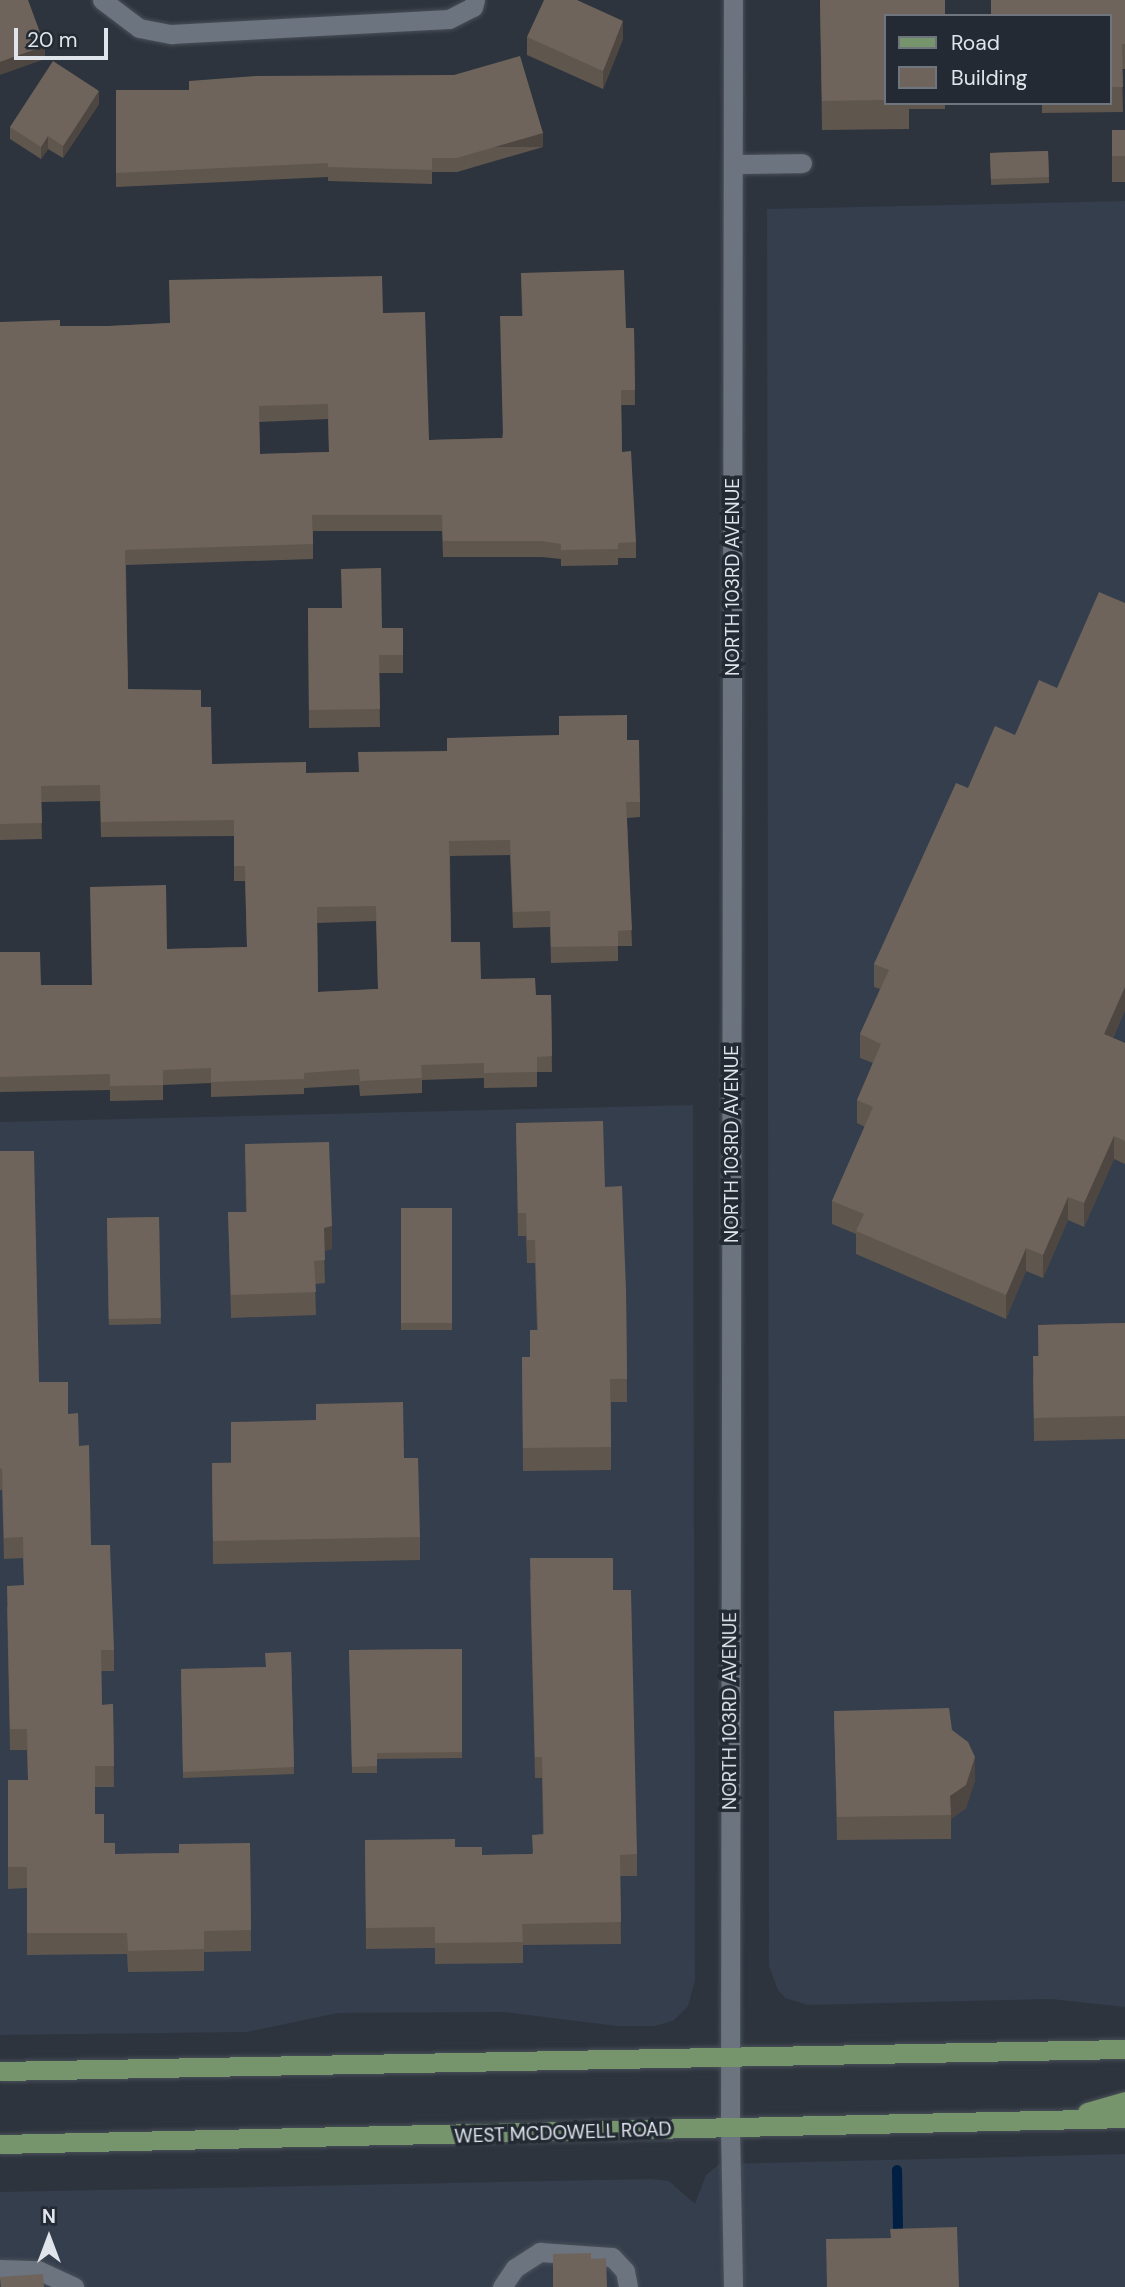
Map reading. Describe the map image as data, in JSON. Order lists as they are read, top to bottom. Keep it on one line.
{"streets":{"main road":["WEST MCDOWELL ROAD"],"street":["NORTH 103RD AVENUE"]},"crossings":[["NORTH 103RD AVENUE","WEST MCDOWELL ROAD"]],"legend":["Road","Building"],"scale_bar":"20 m","north":"top"}
